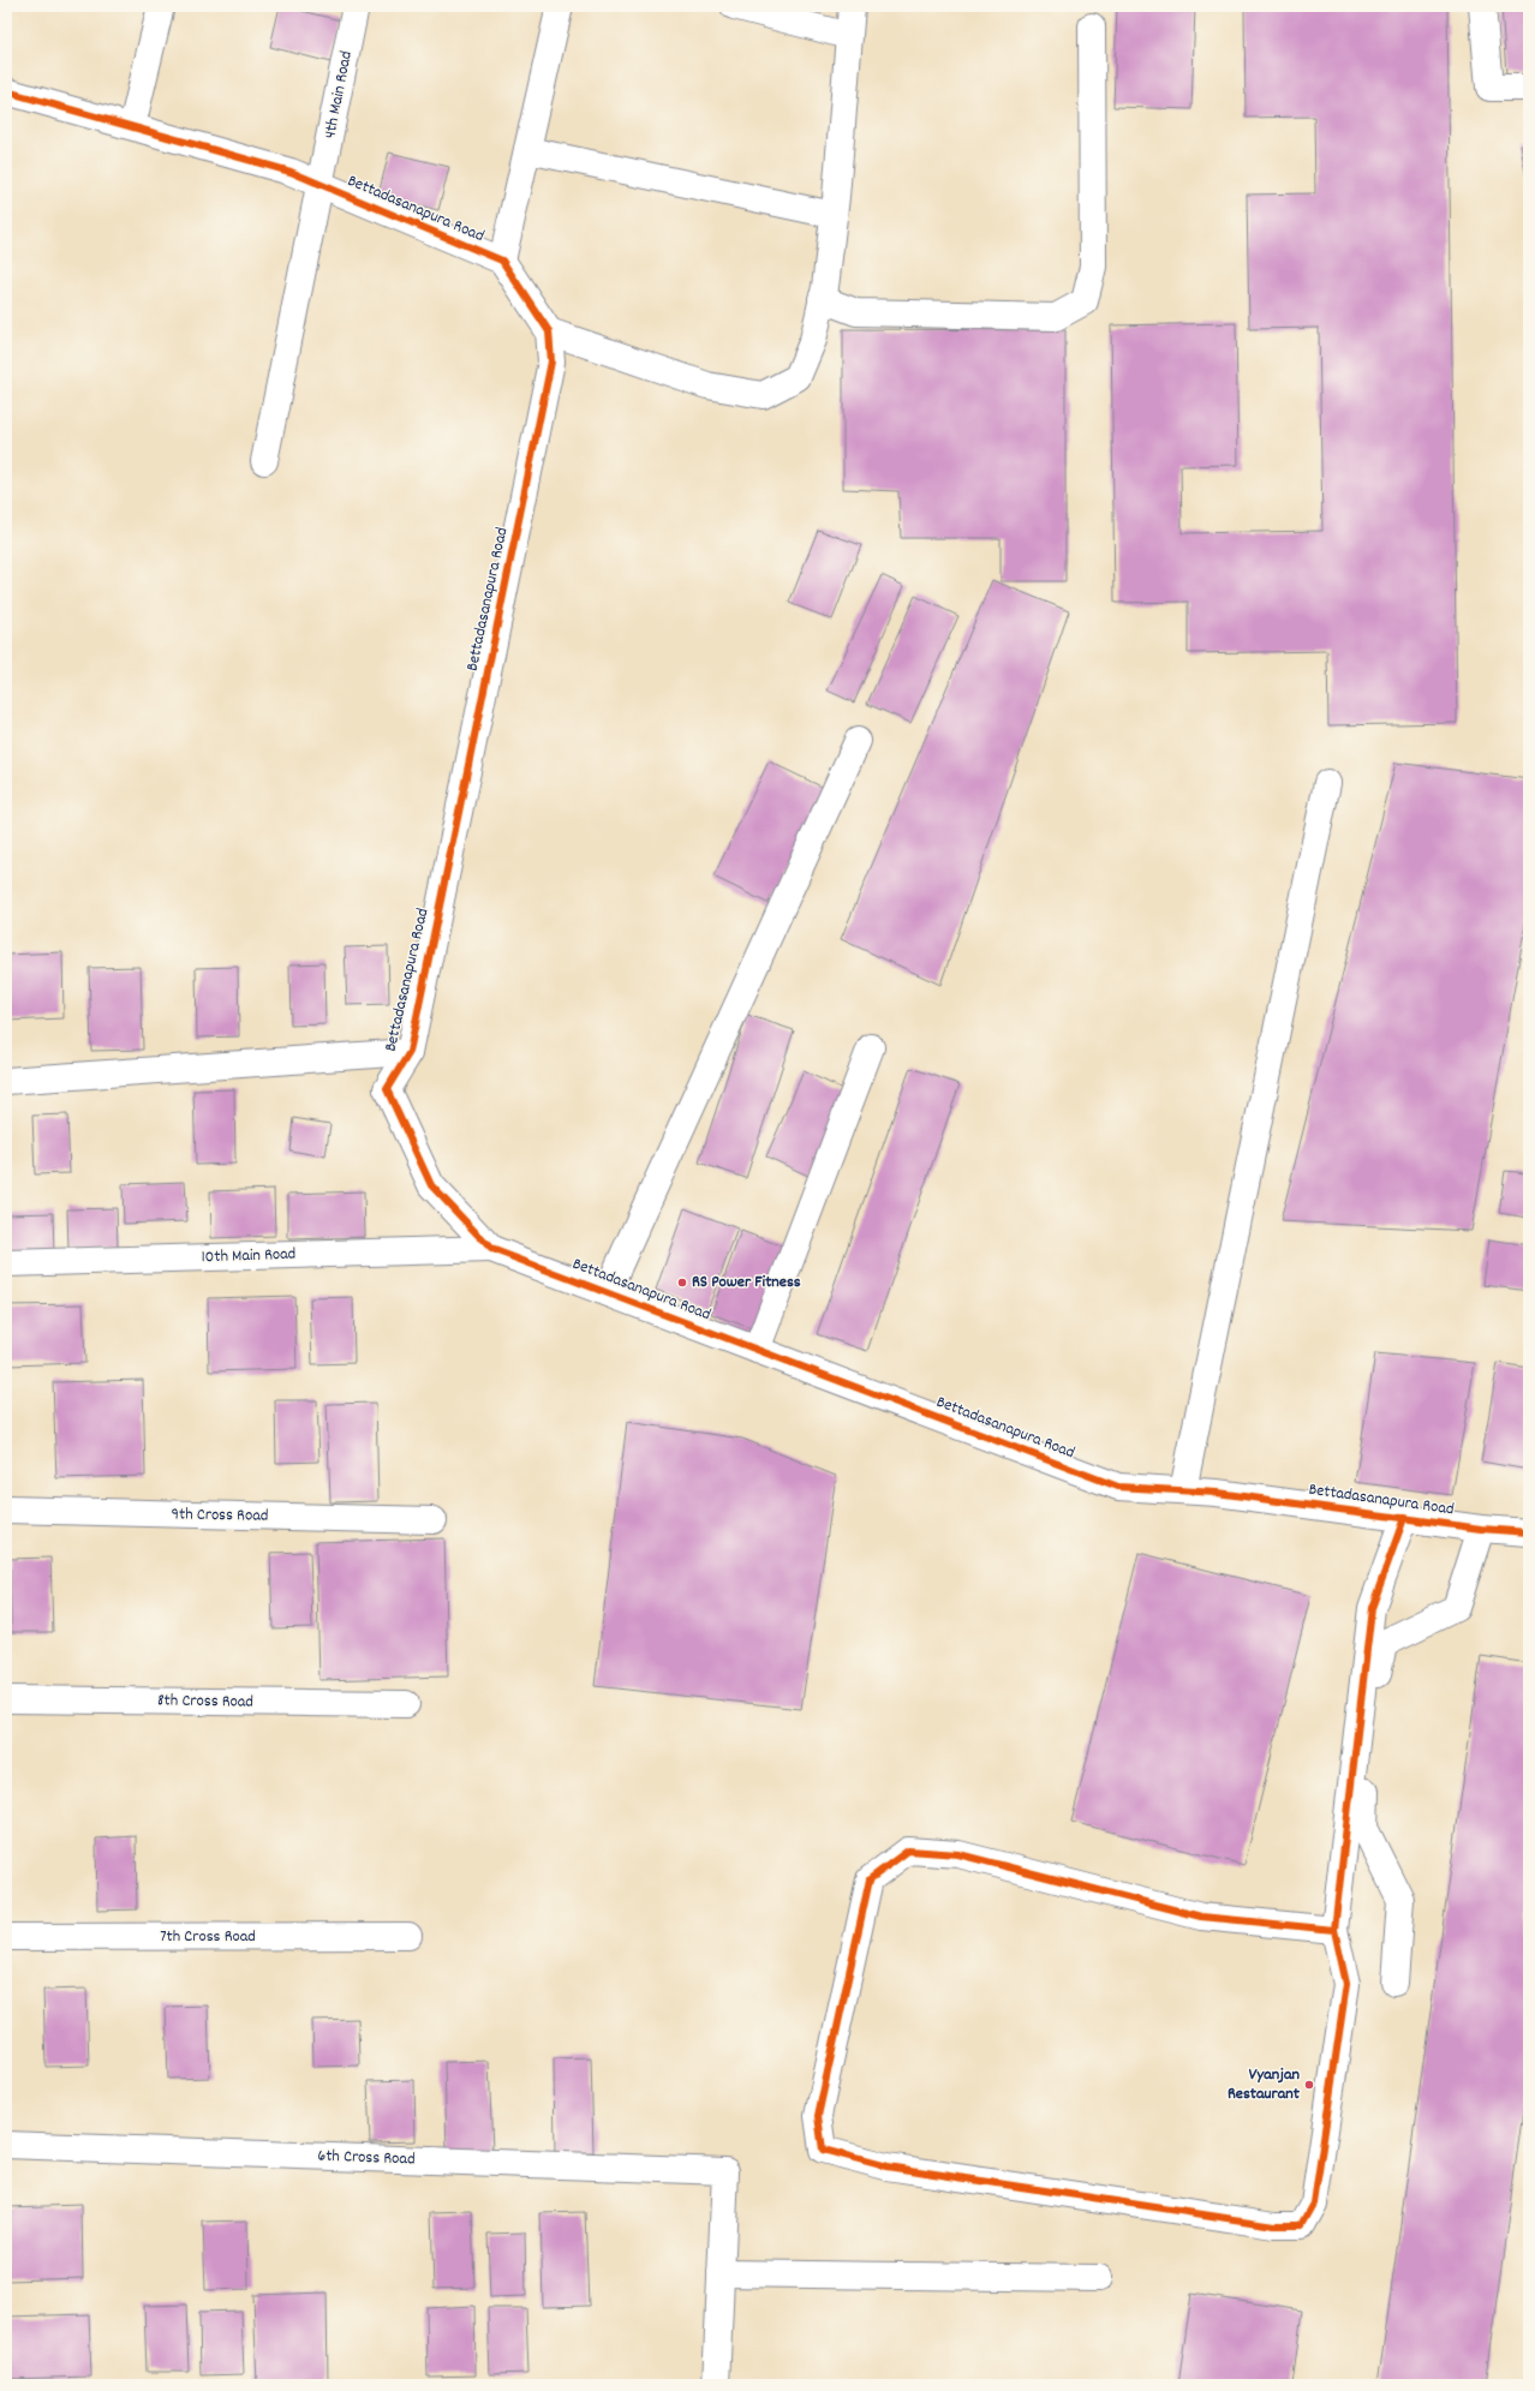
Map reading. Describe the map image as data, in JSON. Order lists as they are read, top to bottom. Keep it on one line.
{"streets":{"street":["4th Main Road","Bettadasanapura Road","10th Main Road","9th Cross Road","8th Cross Road","7th Cross Road","6th Cross Road"]},"crossings":[["4th Main Road","Bettadasanapura Road"],["Bettadasanapura Road","10th Main Road"]],"places":["RS Power Fitness","Vyanjan Restaurant"]}
